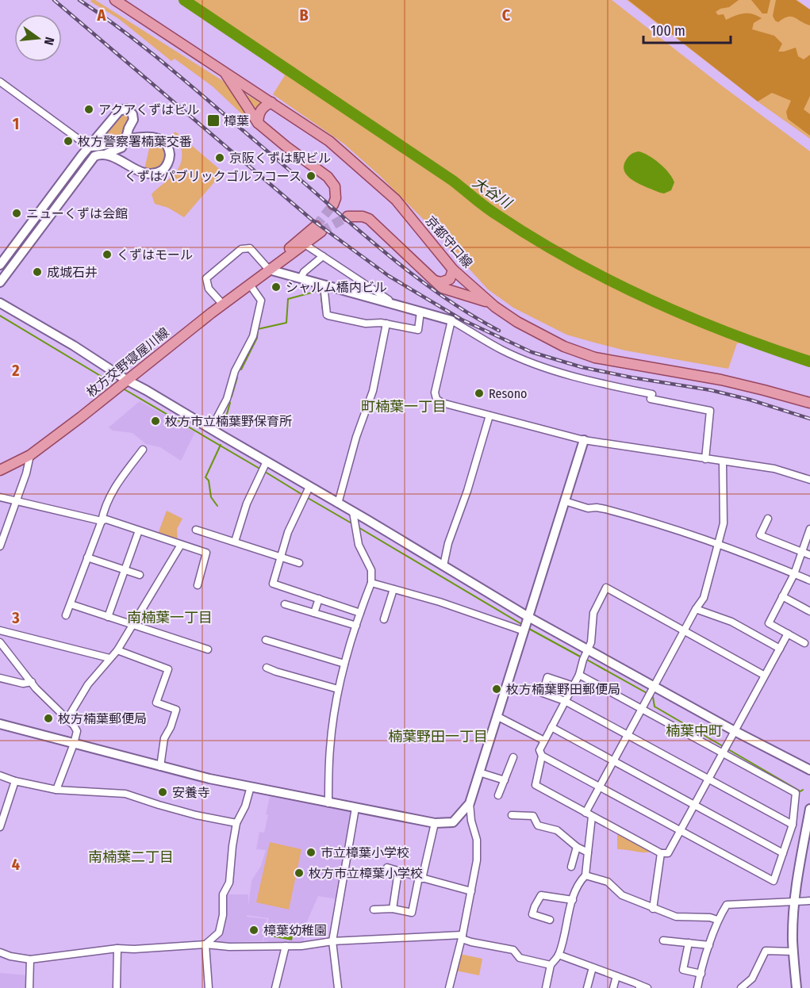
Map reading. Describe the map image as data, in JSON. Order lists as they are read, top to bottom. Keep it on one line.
{"streets":{"main road":["京都守口線","枚方交野寝屋川線"]},"districts":["町楠葉一丁目","南楠葉一丁目","楠葉中町","楠葉野田一丁目","南楠葉二丁目"],"water":["大谷川"],"places":{"other":["アクアくずはビル","枚方警察署楠葉交番","京阪くずは駅ビル","くずはパブリックゴルフコース","ニューくずは会館","くずはモール","成城石井","シャルム橋内ビル","Resono","枚方市立楠葉野保育所","枚方楠葉野田郵便局","枚方楠葉郵便局","安養寺","市立樟葉小学校","枚方市立樟葉小学校","樟葉幼稚園"],"transit":["樟葉"]},"scale_bar":"100 m","north":"right","grid":{"columns":["A","B","C"],"rows":["1","2","3","4"]}}
